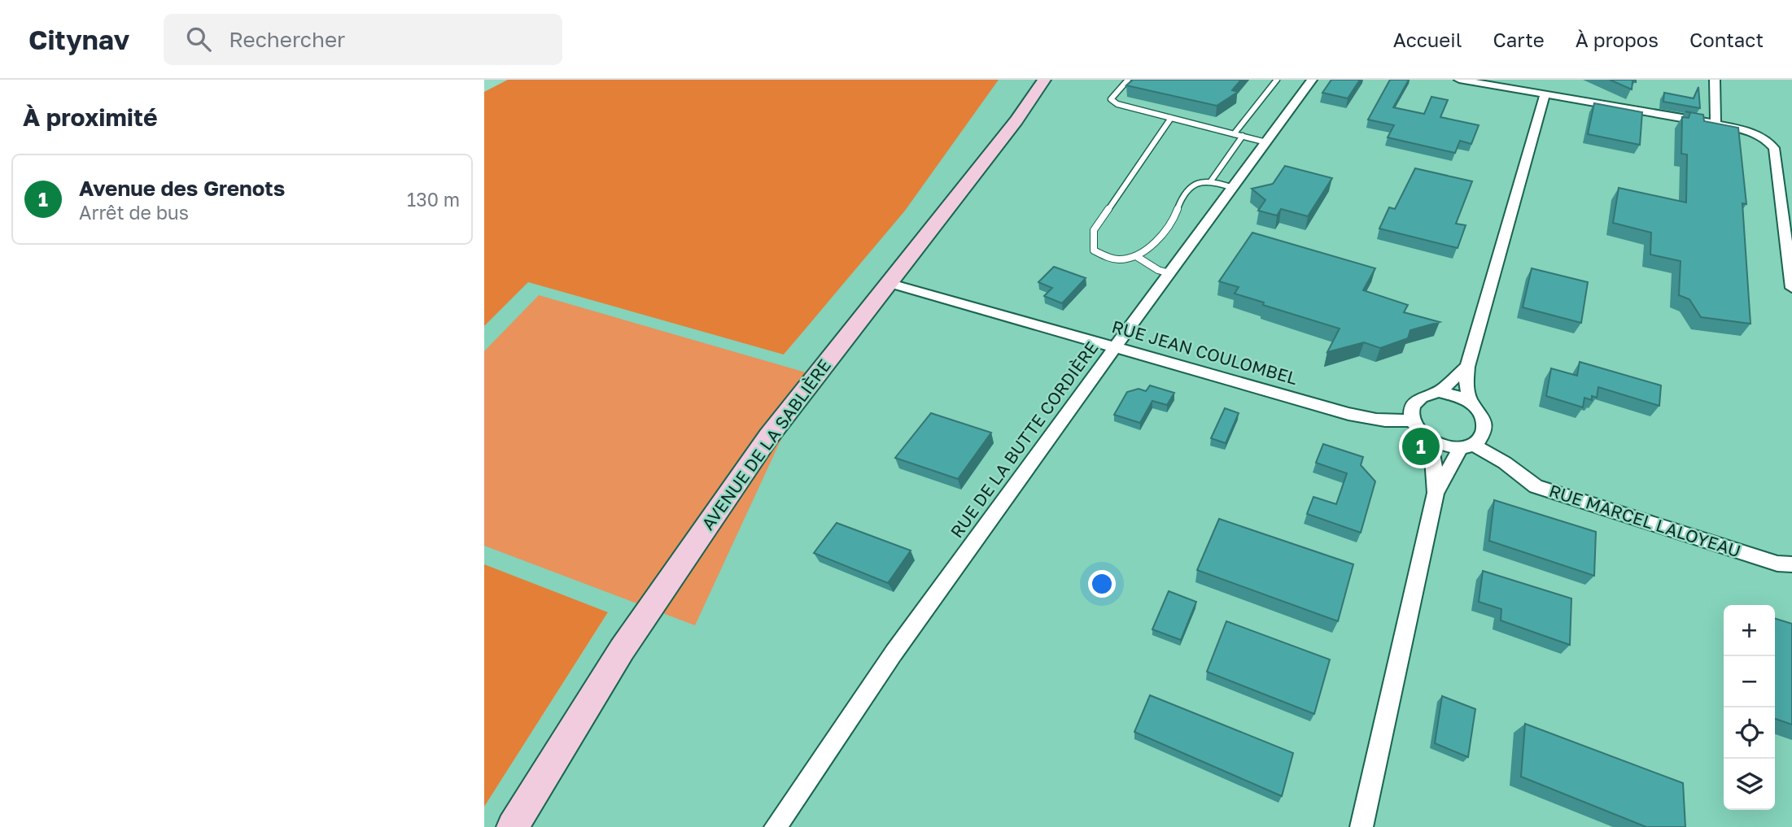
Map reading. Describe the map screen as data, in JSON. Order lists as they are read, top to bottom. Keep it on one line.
{"streets":{"main road":["AVENUE DE LA SABLIÈRE"],"street":["RUE JEAN COULOMBEL","RUE DE LA BUTTE CORDIÈRE","RUE MARCEL LALOYEAU"]},"crossings":[["RUE JEAN COULOMBEL","RUE DE LA BUTTE CORDIÈRE"],["RUE JEAN COULOMBEL","AVENUE DE LA SABLIÈRE"],["RUE JEAN COULOMBEL","RUE MARCEL LALOYEAU"]],"page":{"header":"Citynav","search":"Rechercher","nav":["Accueil","Carte","À propos","Contact"],"heading":"À proximité","list":[{"mark":"1","name":"Avenue des Grenots","note":"Arrêt de bus","value":"130 m"}],"pins":"1","map_buttons":["+","−"]}}
